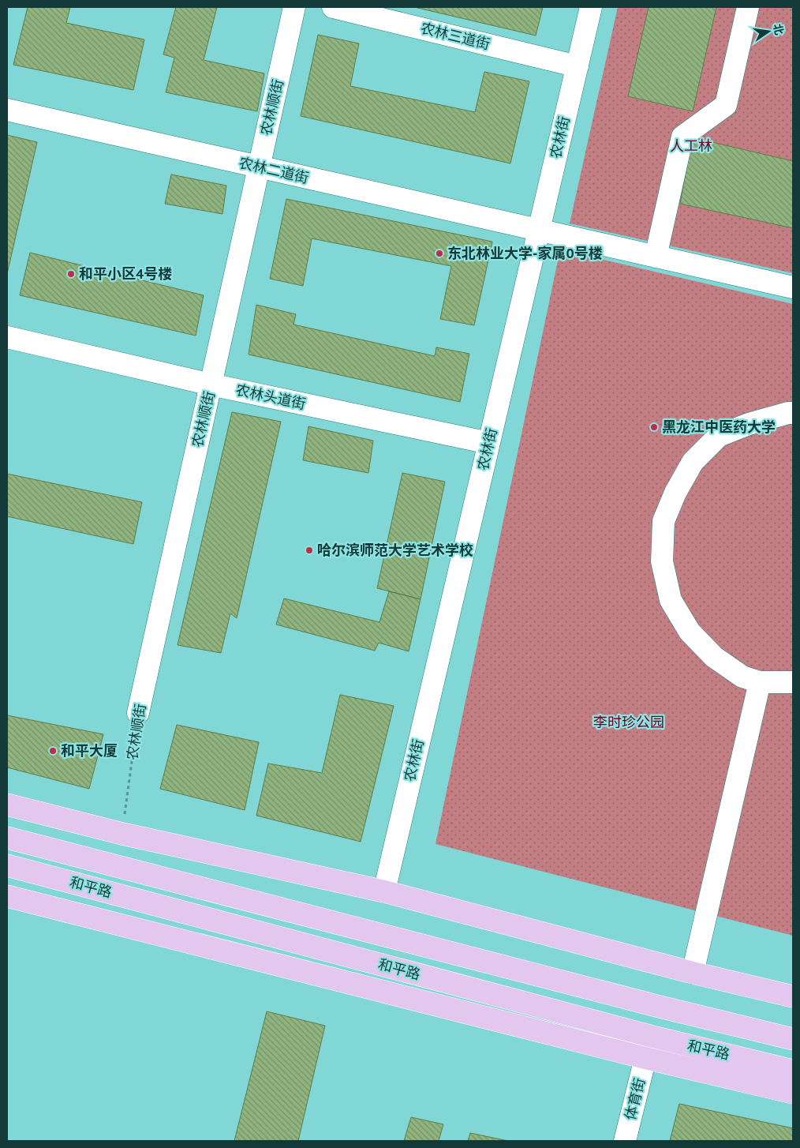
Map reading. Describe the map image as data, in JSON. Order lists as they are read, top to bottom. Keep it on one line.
{"streets":{"main road":["和平路"],"street":["农林三道街","农林顺街","农林街","农林二道街","农林头道街","体育街"]},"crossings":[["农林三道街","农林街"],["农林顺街","农林二道街"],["农林顺街","农林头道街"],["农林街","农林二道街"],["农林街","农林头道街"]],"parks":["人工林","李时珍公园"],"places":["东北林业大学-家属0号楼","和平小区4号楼","黑龙江中医药大学","哈尔滨师范大学艺术学校","和平大厦"],"north":"right"}
